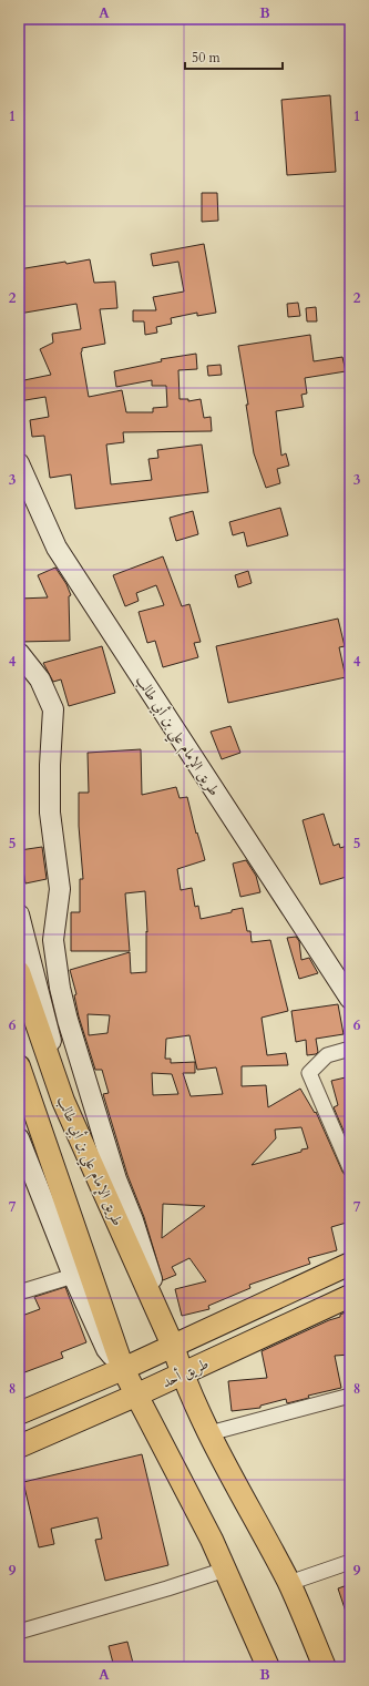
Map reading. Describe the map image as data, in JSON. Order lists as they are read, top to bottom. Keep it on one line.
{"streets":{"main road":["طريق الإمام علي بن أبي طالب","طريق أحد"]},"crossings":[["طريق الإمام علي بن أبي طالب","طريق أحد"]],"scale_bar":"50 m","grid":{"columns":["A","B"],"rows":["1","2","3","4","5","6","7","8","9"]}}
